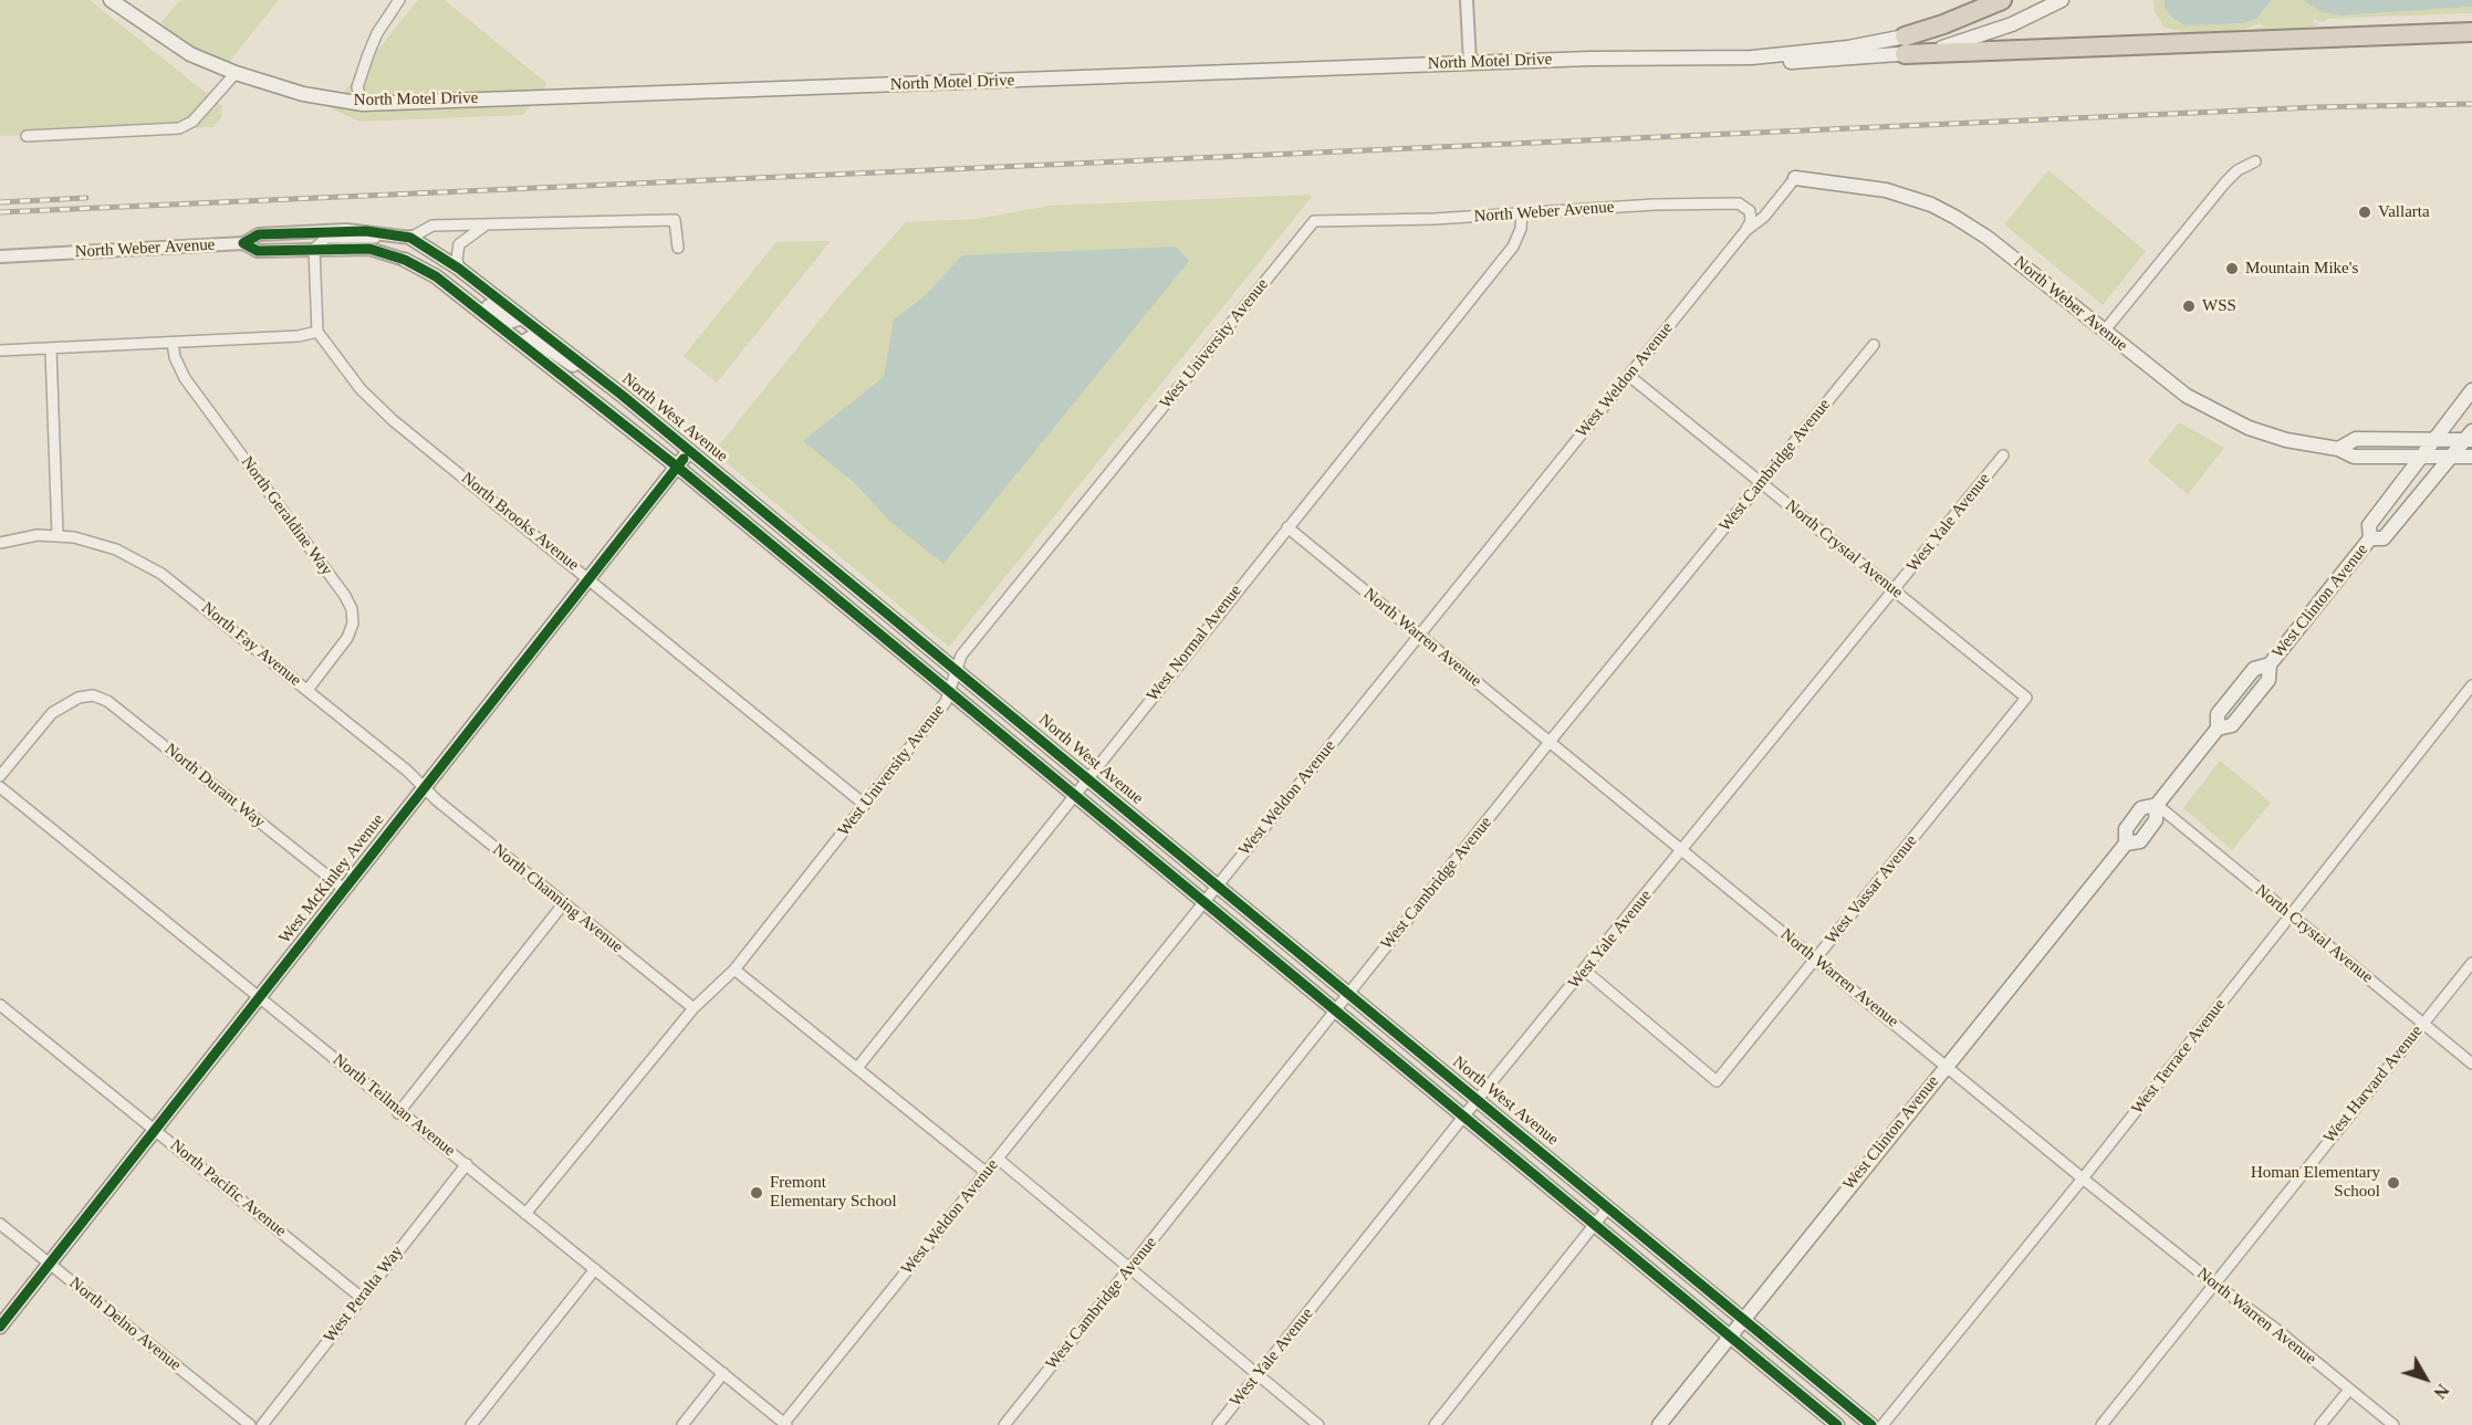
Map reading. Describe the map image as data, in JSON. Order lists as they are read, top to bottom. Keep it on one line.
{"streets":{"main road":["North Motel Drive","North Weber Avenue","North West Avenue","West Clinton Avenue","West McKinley Avenue"],"street":["West University Avenue","West Weldon Avenue","West Cambridge Avenue","North Geraldine Way","North Brooks Avenue","West Yale Avenue","North Crystal Avenue","North Warren Avenue","West Normal Avenue","North Fay Avenue","North Durant Way","West Vassar Avenue","North Channing Avenue","West Terrace Avenue","West Harvard Avenue","North Teilman Avenue","North Pacific Avenue","West Peralta Way","North Delno Avenue"]},"crossings":[["North Weber Avenue","West University Avenue"],["North Weber Avenue","West Weldon Avenue"],["North Weber Avenue","North West Avenue"],["North Weber Avenue","West Clinton Avenue"],["North Weber Avenue","West Normal Avenue"],["West University Avenue","North West Avenue"],["West University Avenue","North Brooks Avenue"],["West University Avenue","North Channing Avenue"],["West University Avenue","North Teilman Avenue"],["West Weldon Avenue","North West Avenue"],["West Weldon Avenue","North Crystal Avenue"],["West Weldon Avenue","North Warren Avenue"],["West Weldon Avenue","North Teilman Avenue"],["North West Avenue","West Cambridge Avenue"],["North West Avenue","West Yale Avenue"],["North West Avenue","West Clinton Avenue"],["North West Avenue","West Normal Avenue"],["North West Avenue","West McKinley Avenue"],["West Cambridge Avenue","North Crystal Avenue"],["West Cambridge Avenue","North Warren Avenue"],["North Geraldine Way","North Fay Avenue"],["North Brooks Avenue","West McKinley Avenue"],["West Yale Avenue","North Crystal Avenue"],["West Yale Avenue","North Warren Avenue"],["West Yale Avenue","West Vassar Avenue"],["North Crystal Avenue","West Clinton Avenue"],["North Crystal Avenue","West Vassar Avenue"],["North Crystal Avenue","West Terrace Avenue"],["North Crystal Avenue","West Harvard Avenue"],["West Clinton Avenue","North Warren Avenue"],["North Warren Avenue","West Normal Avenue"],["North Warren Avenue","West Vassar Avenue"],["North Warren Avenue","West Terrace Avenue"],["North Warren Avenue","West Harvard Avenue"],["North Fay Avenue","West McKinley Avenue"],["North Fay Avenue","North Channing Avenue"],["North Durant Way","West McKinley Avenue"],["West McKinley Avenue","North Channing Avenue"],["West McKinley Avenue","North Teilman Avenue"],["West McKinley Avenue","North Pacific Avenue"],["West McKinley Avenue","North Delno Avenue"],["North Teilman Avenue","West Peralta Way"],["North Pacific Avenue","West Peralta Way"]],"places":["Vallarta","Mountain Mike's","WSS","Homan Elementary School","Fremont Elementary School"],"north":"bottom right"}
